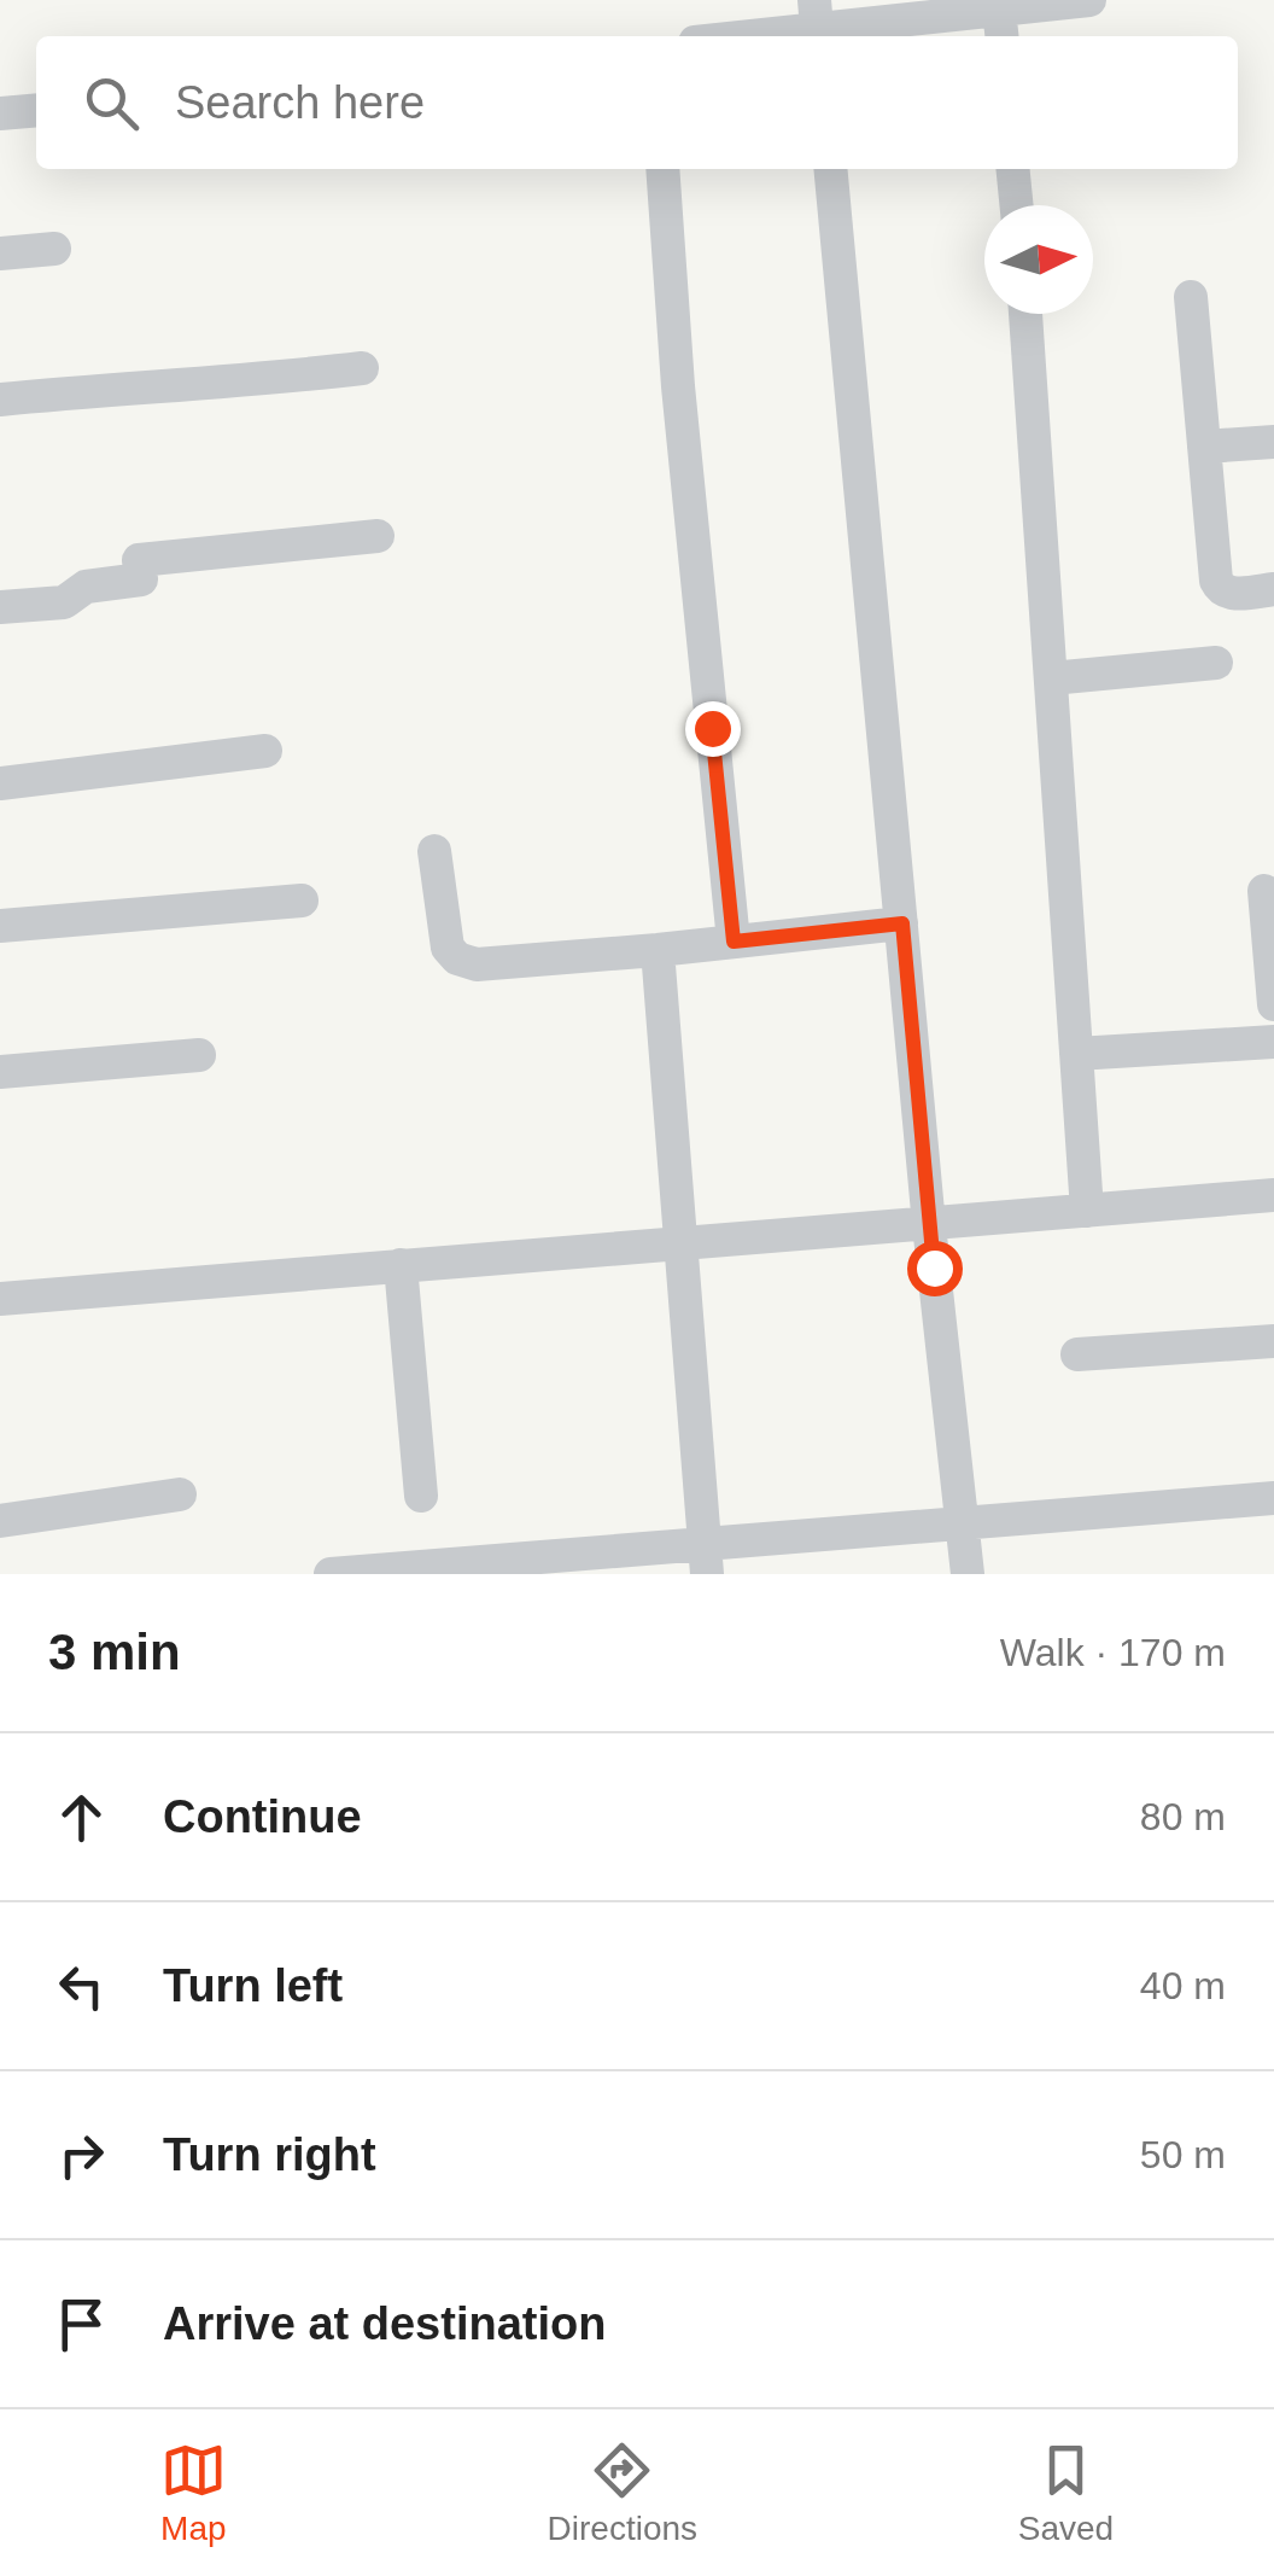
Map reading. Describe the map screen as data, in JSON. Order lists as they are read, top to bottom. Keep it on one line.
{"north":"right","page":{"search":"Search here","heading":["3 min","Walk · 170 m"],"list":[["Continue","80 m"],["Turn left","40 m"],["Turn right","50 m"],"Arrive at destination"],"nav":["Map","Directions","Saved"]}}
